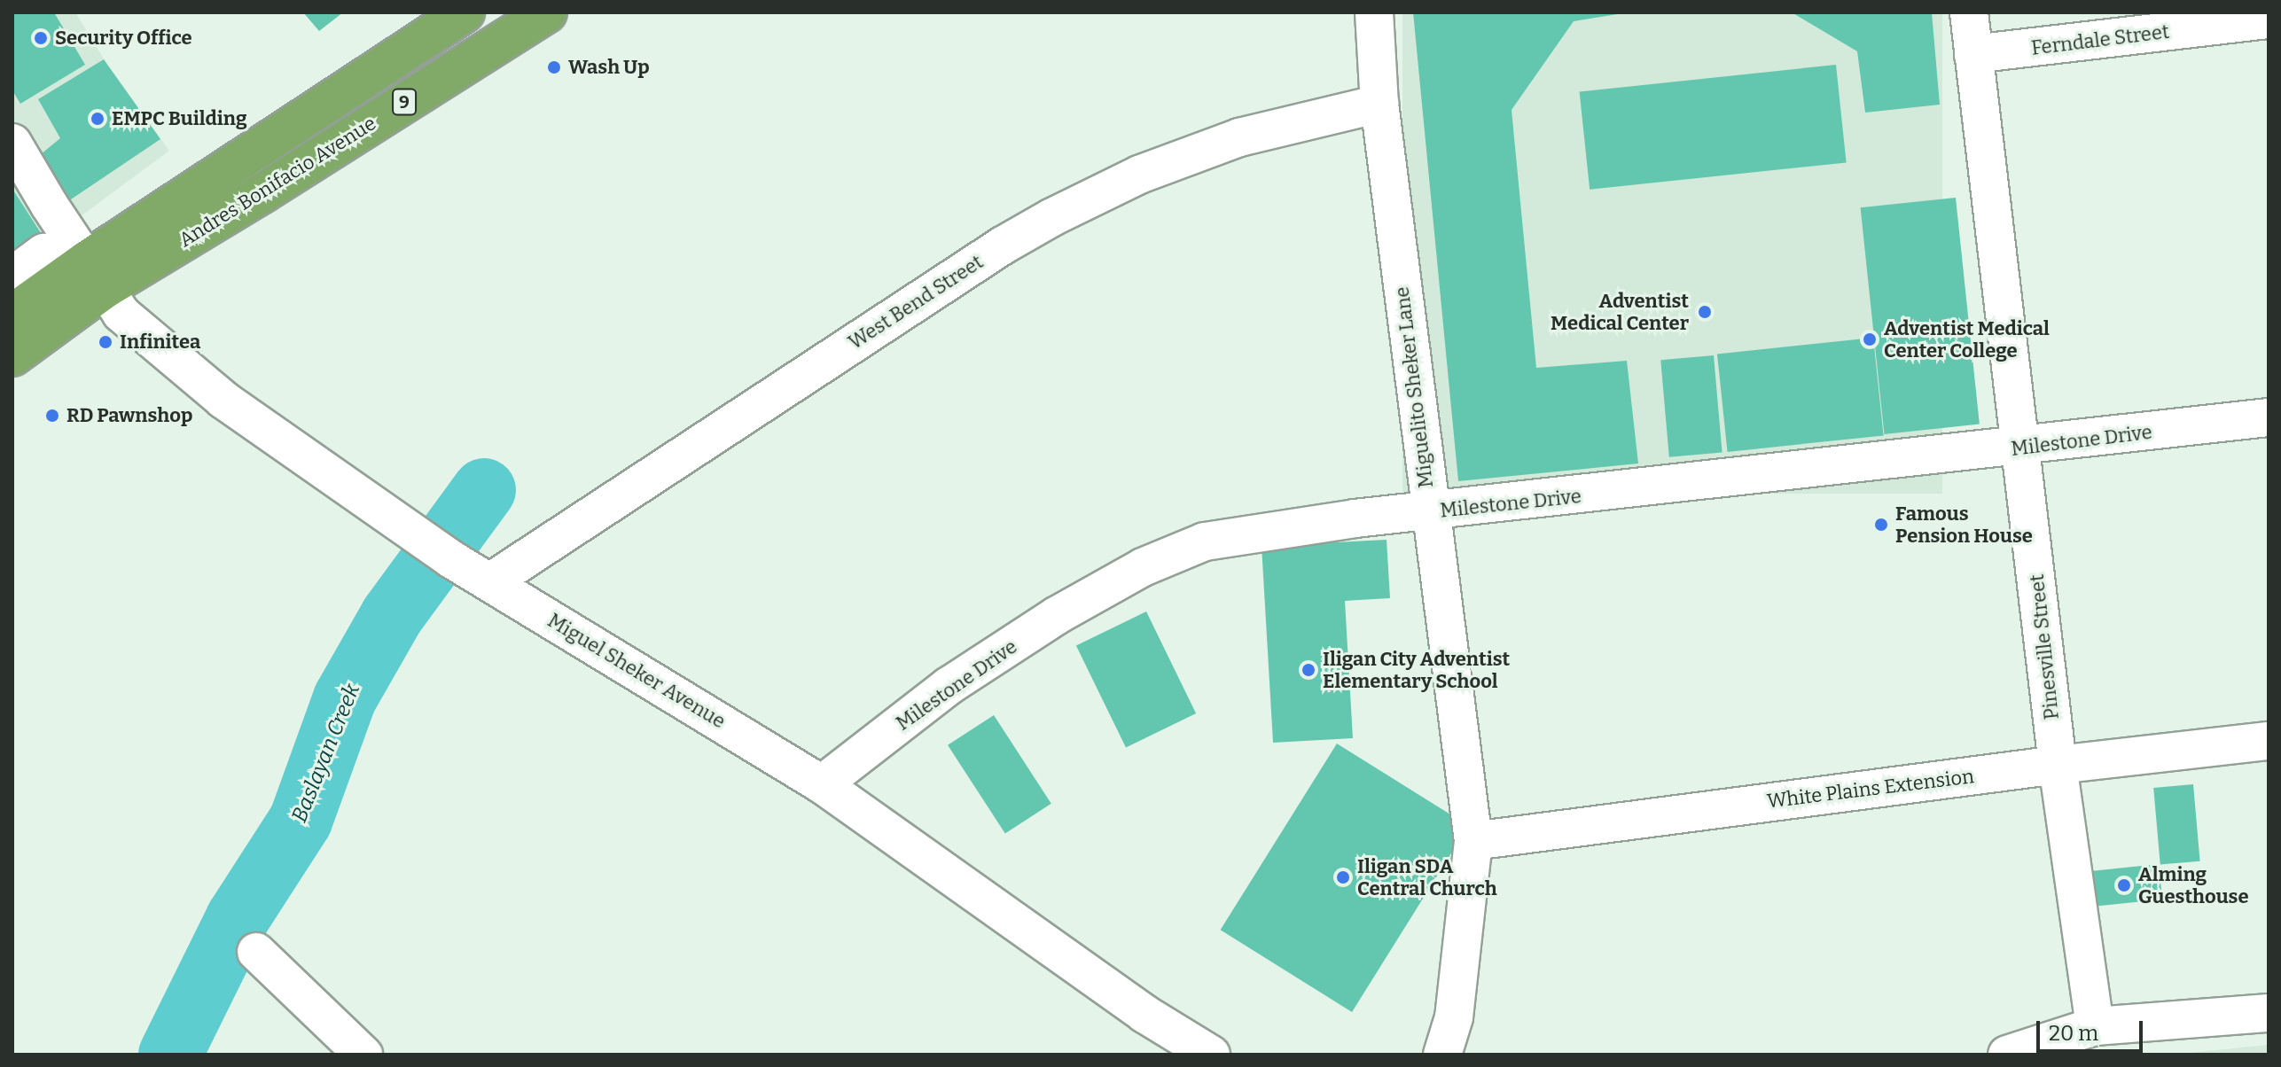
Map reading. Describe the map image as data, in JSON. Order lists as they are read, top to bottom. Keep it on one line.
{"streets":{"highway":["9","Andres Bonifacio Avenue"],"street":["Ferndale Street","West Bend Street","Miguelito Sheker Lane","Milestone Drive","Pinesville Street","Miguel Sheker Avenue","White Plains Extension"]},"crossings":[["Ferndale Street","Pinesville Street"],["Andres Bonifacio Avenue","Miguel Sheker Avenue"],["West Bend Street","Miguelito Sheker Lane"],["West Bend Street","Miguel Sheker Avenue"],["Miguelito Sheker Lane","Milestone Drive"],["Miguelito Sheker Lane","White Plains Extension"],["Milestone Drive","Pinesville Street"],["Milestone Drive","Miguel Sheker Avenue"],["Pinesville Street","White Plains Extension"]],"water":["Baslayan Creek"],"places":["Security Office","Wash Up","EMPC Building","Adventist Medical Center","Adventist Medical Center College","Infinitea","RD Pawnshop","Famous Pension House","Iligan City Adventist Elementary School","Iligan SDA Central Church","Alming Guesthouse"],"scale_bar":"20 m"}
